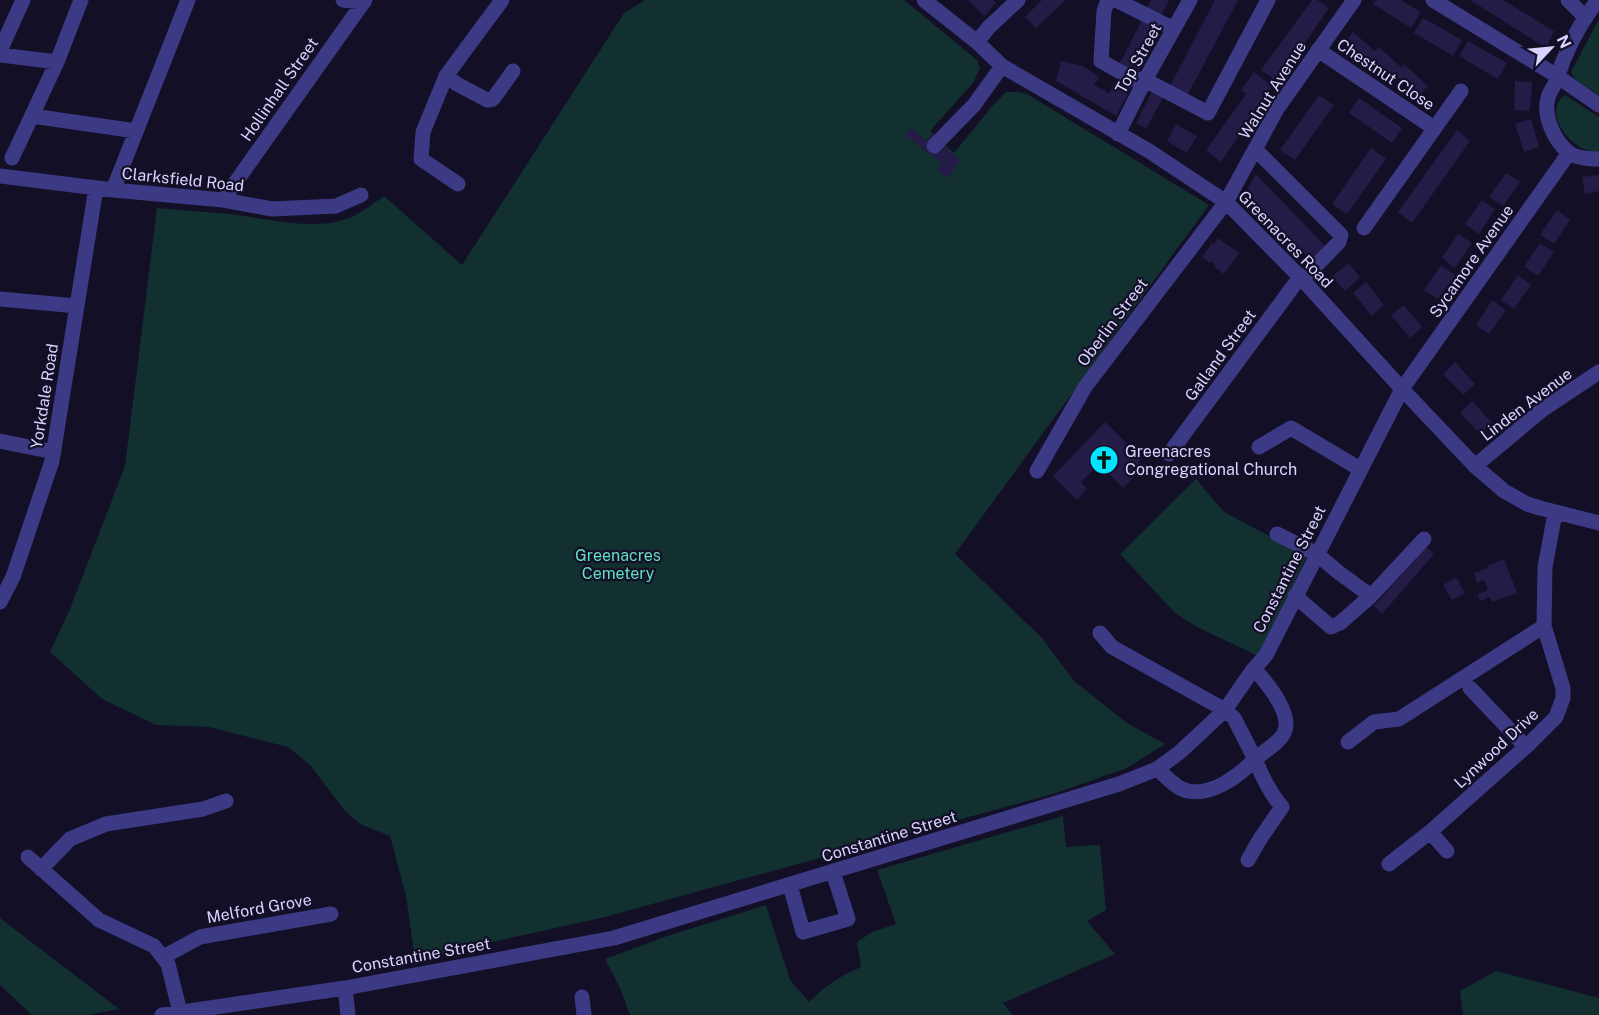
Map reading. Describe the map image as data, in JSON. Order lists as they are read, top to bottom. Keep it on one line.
{"streets":{"street":["Top Street","Chestnut Close","Hollinhall Street","Walnut Avenue","Clarksfield Road","Greenacres Road","Sycamore Avenue","Oberlin Street","Galland Street","Yorkdale Road","Linden Avenue","Constantine Street","Lynwood Drive","Melford Grove"]},"crossings":[["Top Street","Greenacres Road"],["Chestnut Close","Walnut Avenue"],["Hollinhall Street","Clarksfield Road"],["Walnut Avenue","Greenacres Road"],["Walnut Avenue","Oberlin Street"],["Walnut Avenue","Galland Street"],["Clarksfield Road","Yorkdale Road"],["Greenacres Road","Sycamore Avenue"],["Greenacres Road","Oberlin Street"],["Greenacres Road","Galland Street"],["Greenacres Road","Linden Avenue"],["Greenacres Road","Constantine Street"],["Greenacres Road","Lynwood Drive"],["Sycamore Avenue","Constantine Street"]],"parks":["Greenacres Cemetery"],"places":{"church":["Greenacres Congregational Church"]},"north":"top right"}
